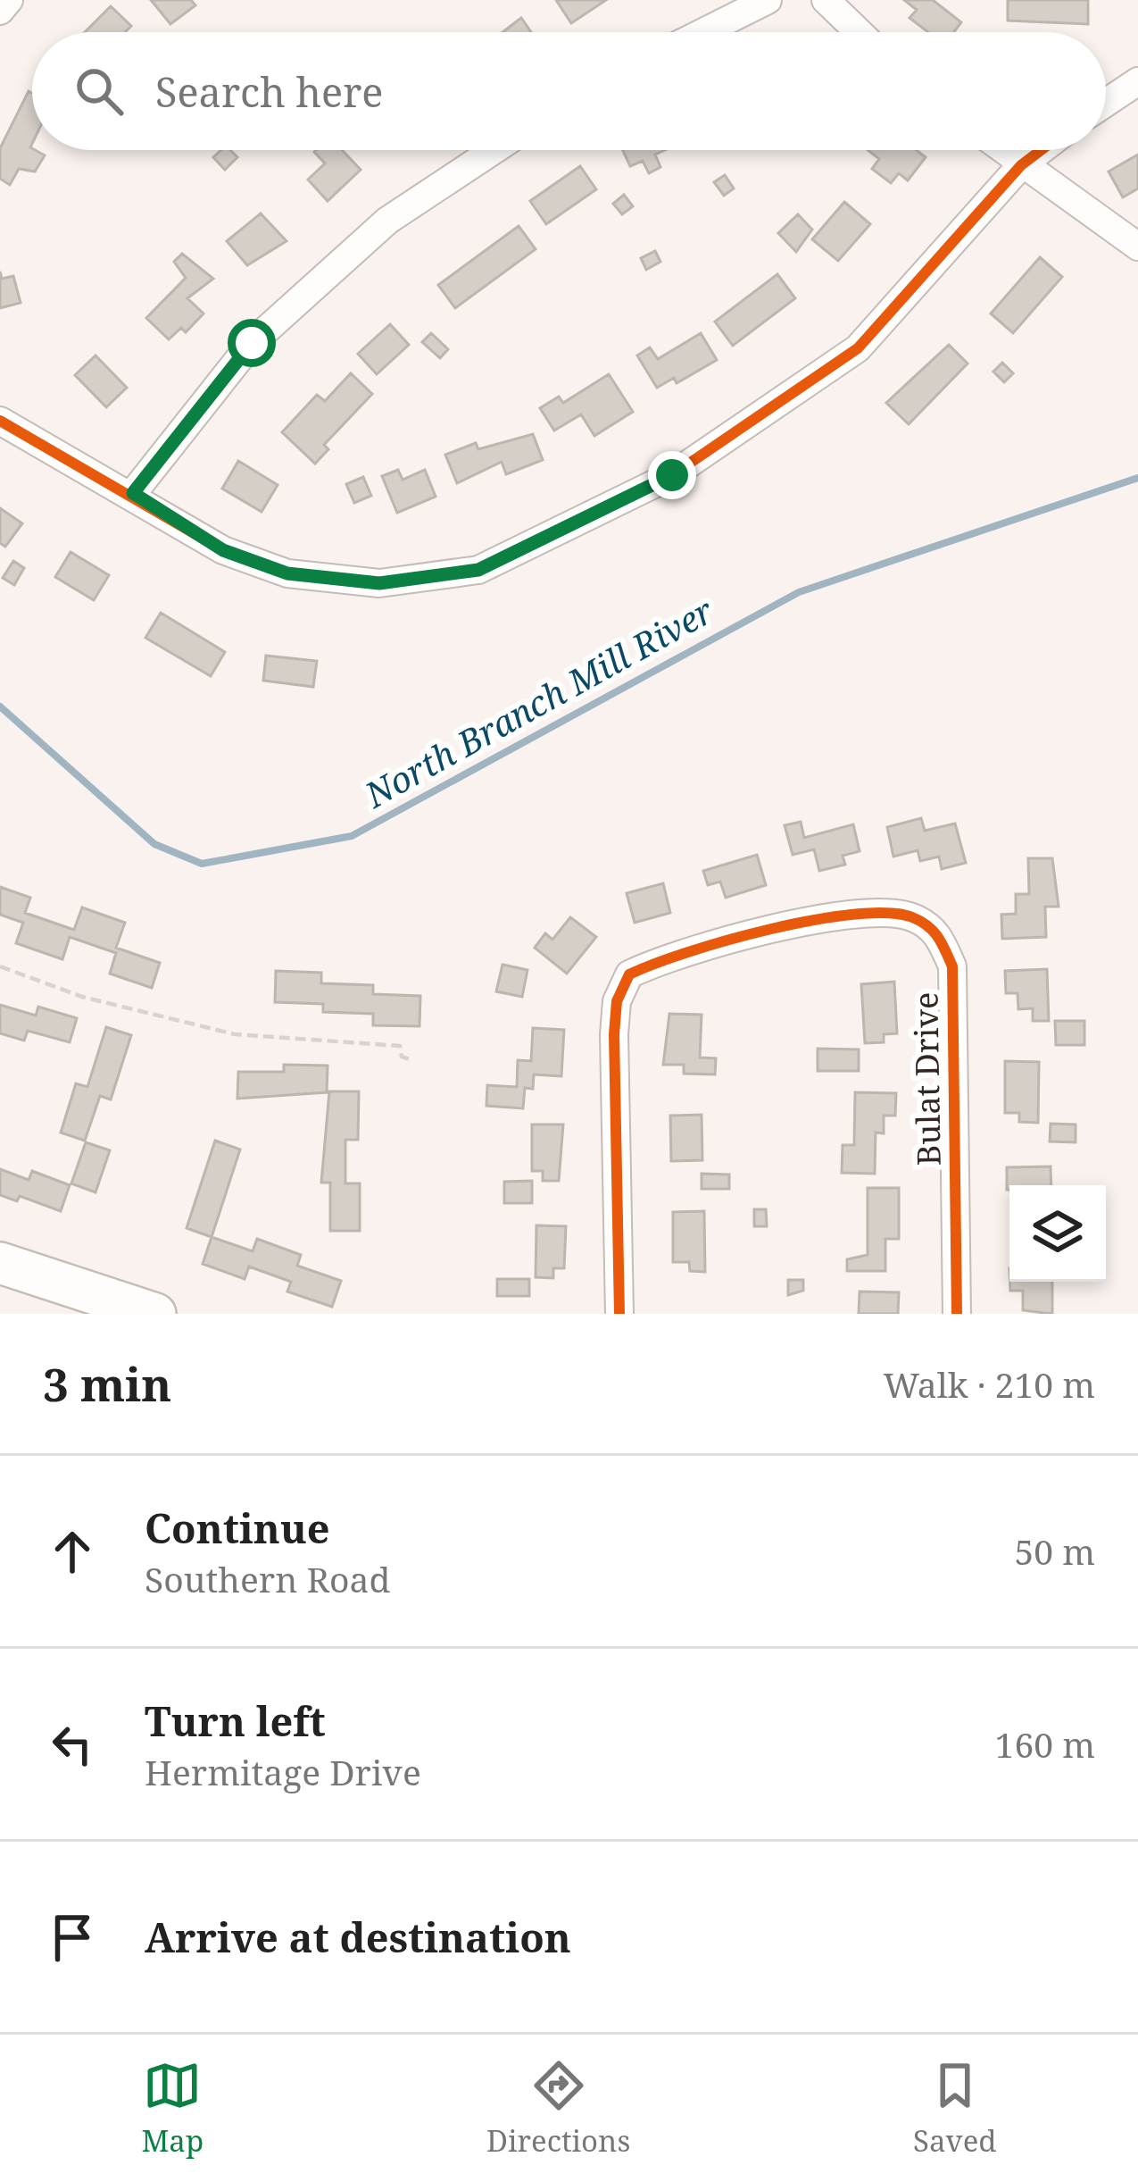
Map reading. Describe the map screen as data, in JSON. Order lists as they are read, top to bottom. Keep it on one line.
{"streets":{"street":["Bulat Drive"]},"water":["North Branch Mill River"],"page":{"search":"Search here","heading":["3 min","Walk · 210 m"],"list":[["Continue","Southern Road","50 m"],["Turn left","Hermitage Drive","160 m"],"Arrive at destination"],"nav":["Map","Directions","Saved"]}}
